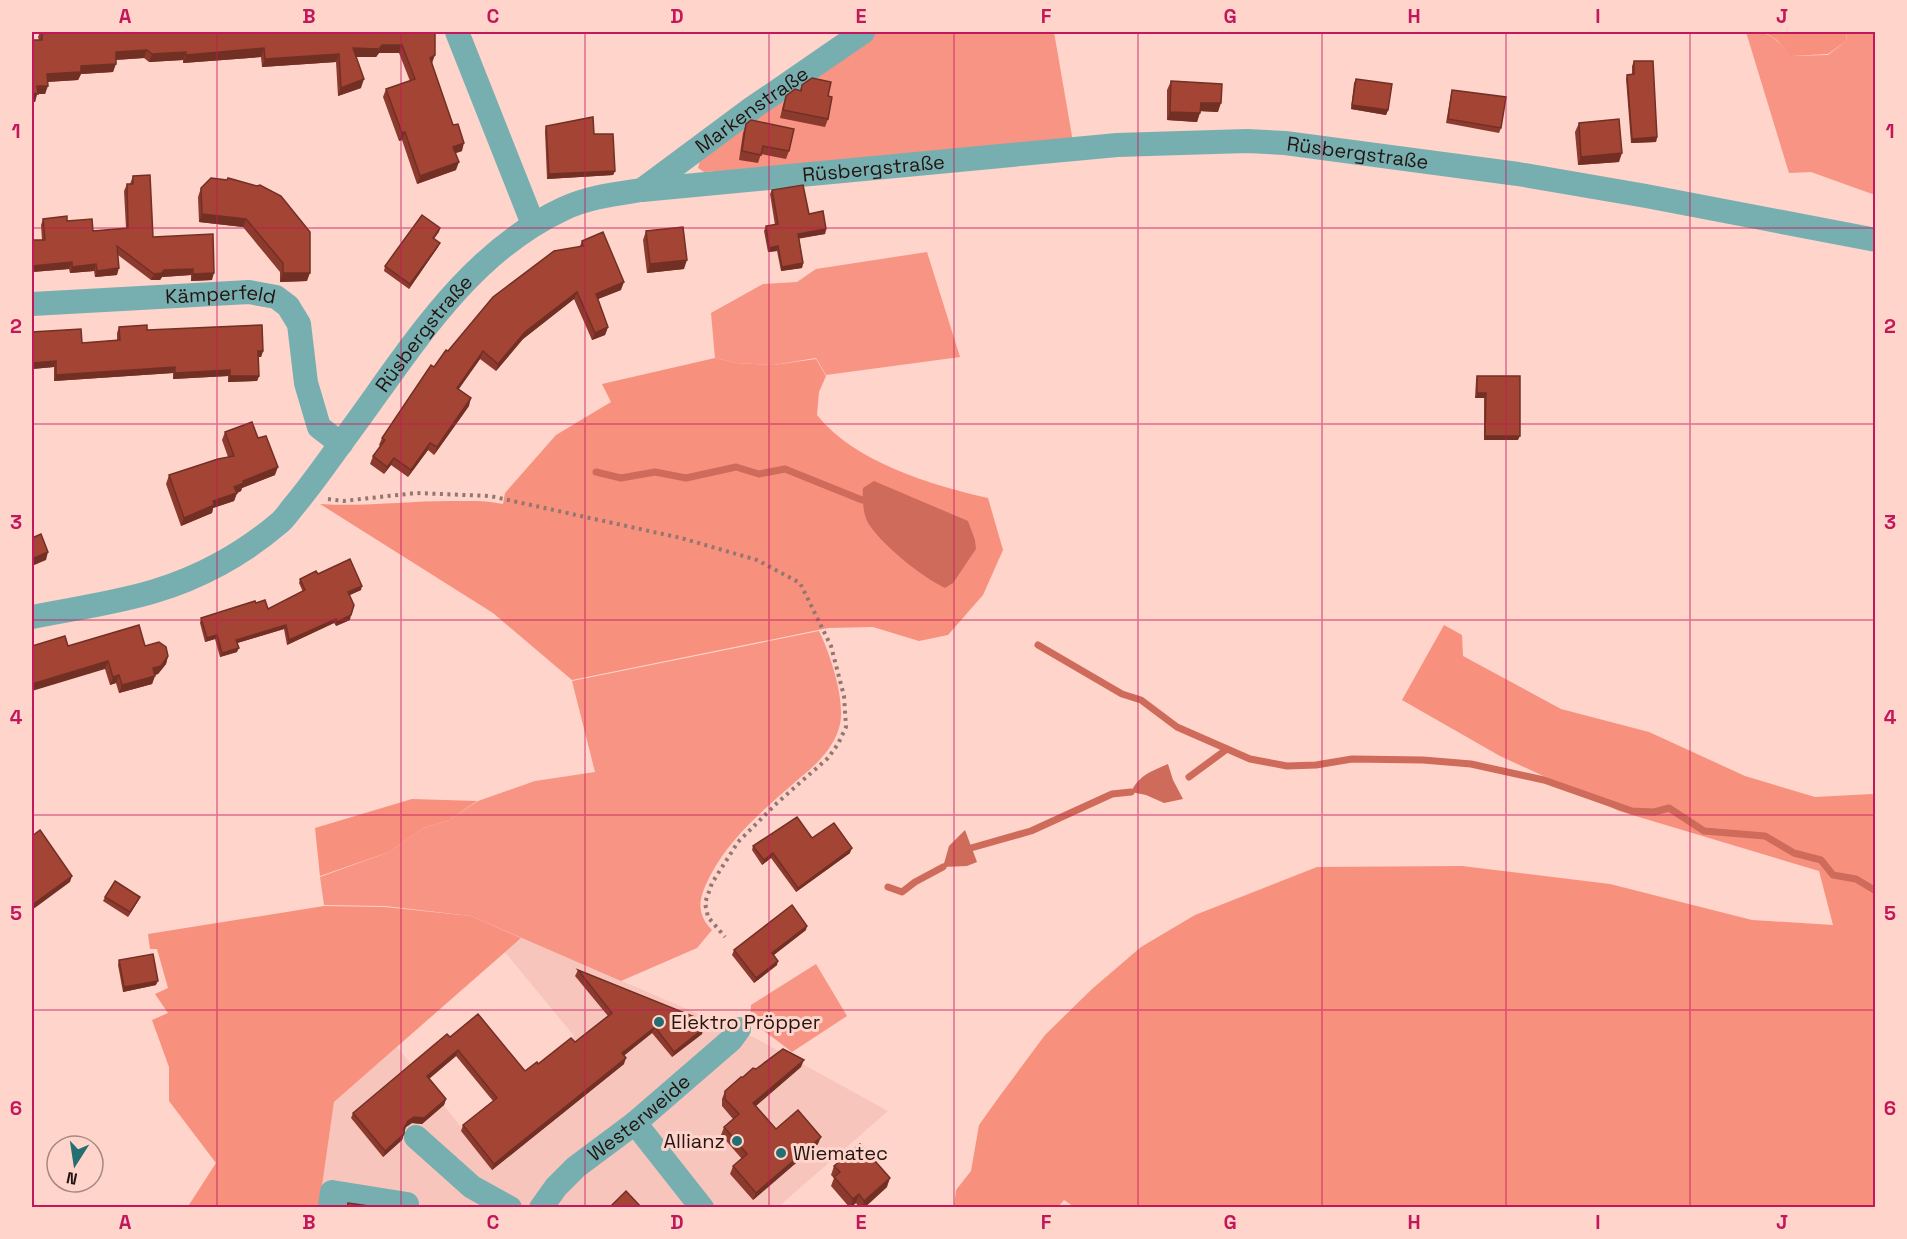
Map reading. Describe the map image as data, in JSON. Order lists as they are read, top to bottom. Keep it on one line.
{"streets":{"street":["Markenstraße","Rüsbergstraße","Kämperfeld","Westerweide"]},"crossings":[["Markenstraße","Rüsbergstraße"],["Rüsbergstraße","Kämperfeld"]],"places":["Elektro Pröpper","Allianz","Wiematec"],"north":"bottom","grid":{"columns":["A","B","C","D","E","F","G","H","I","J"],"rows":["1","2","3","4","5","6"]}}
